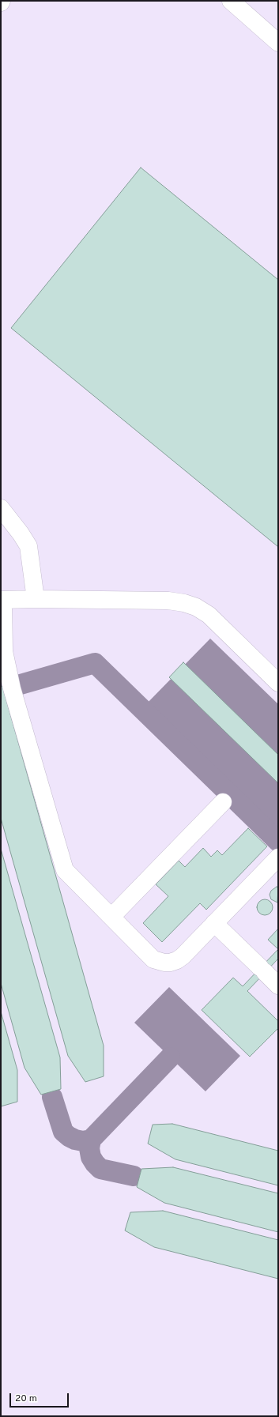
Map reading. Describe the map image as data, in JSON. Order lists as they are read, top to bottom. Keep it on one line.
{"scale_bar":"20 m"}
